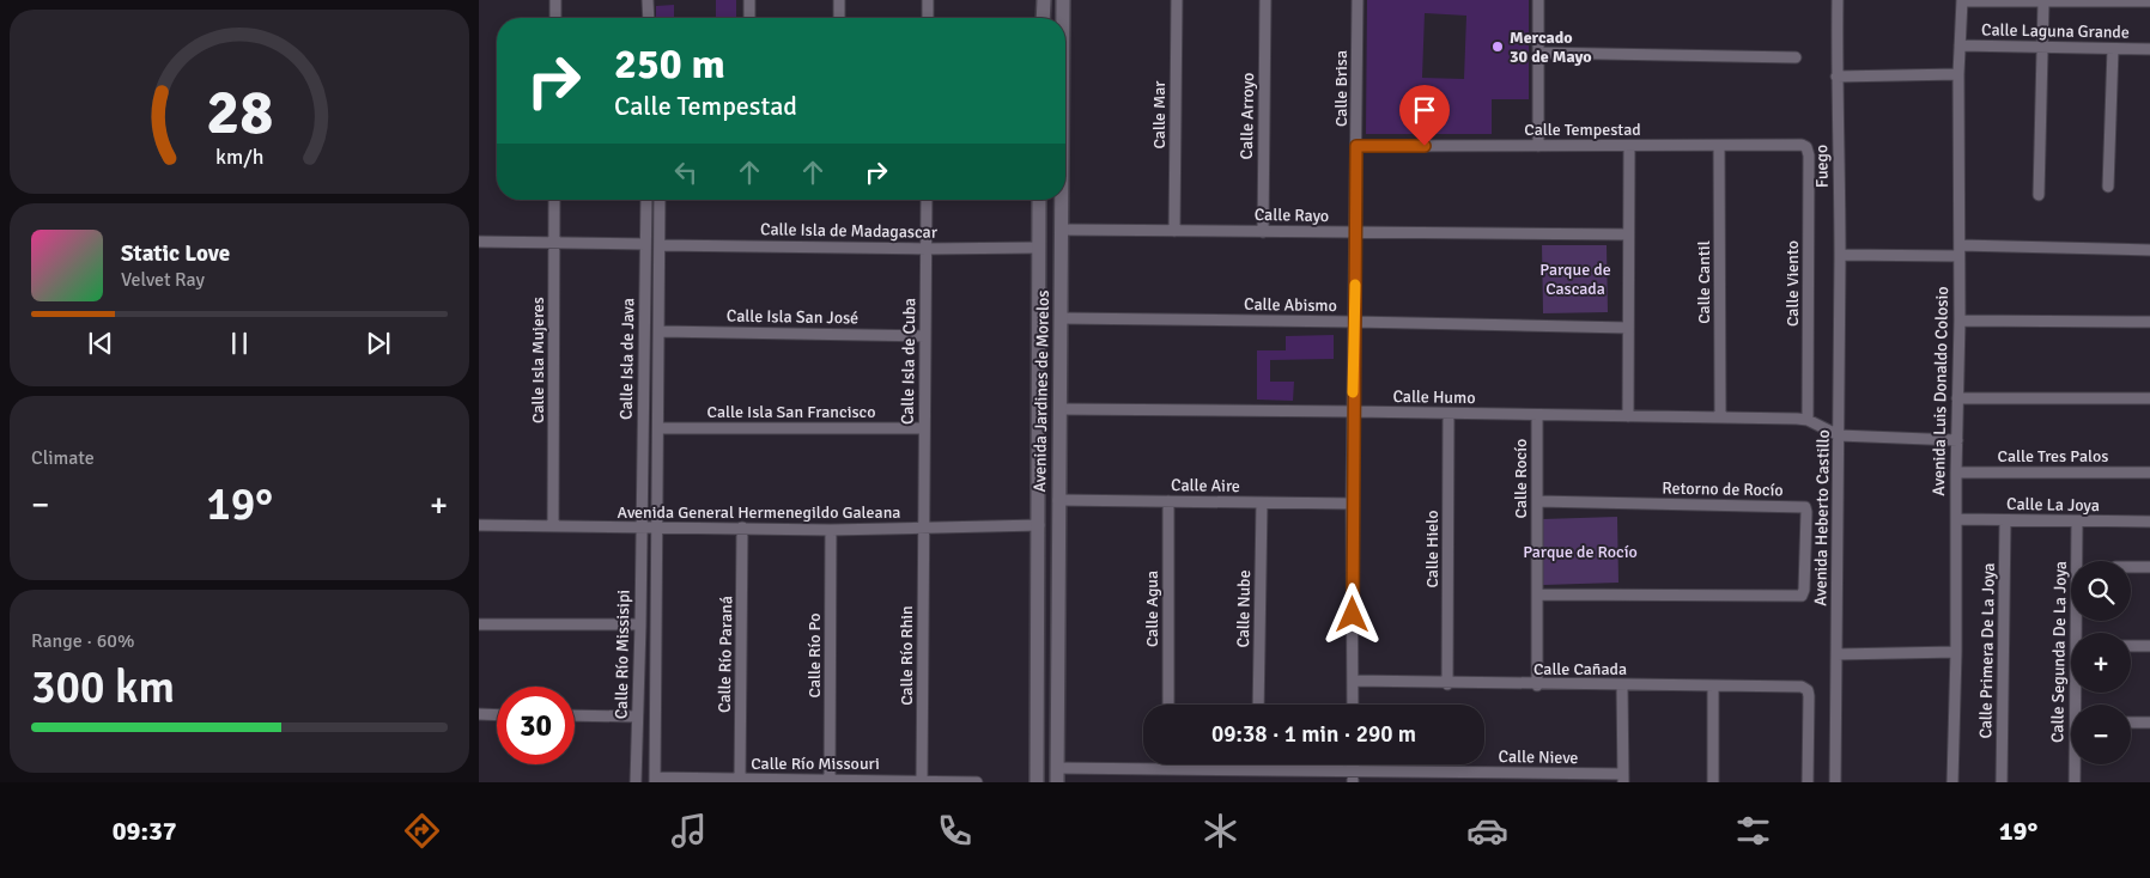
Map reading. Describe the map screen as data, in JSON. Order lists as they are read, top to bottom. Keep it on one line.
{"streets":{"main road":["Avenida Jardines de Morelos"],"street":["Calle Laguna Grande","Calle Brisa","Calle Mar","Calle Arroyo","Calle Tempestad","Fuego","Calle Rayo","Calle Isla de Madagascar","Calle Cantil","Calle Viento","Calle Abismo","Calle Isla San José","Calle Isla de Java","Calle Isla Mujeres","Calle Isla de Cuba","Avenida Luis Donaldo Colosio","Calle Humo","Calle Isla San Francisco","Calle Tres Palos","Calle Rocío","Calle Aire","Retorno de Rocío","Calle La Joya","Avenida General Hermenegildo Galeana","Avenida Heberto Castillo","Calle Hielo","Calle Agua","Calle Nube","Calle Primera De La Joya","Calle Segunda De La Joya","Calle Río Missisipi","Calle Río Paraná","Calle Río Po","Calle Río Rhin","Calle Cañada","Calle Nieve","Calle Río Missouri"]},"crossings":[["Calle Laguna Grande","Avenida Luis Donaldo Colosio"],["Calle Brisa","Calle Tempestad"],["Calle Brisa","Calle Rayo"],["Calle Brisa","Calle Abismo"],["Calle Brisa","Calle Humo"],["Calle Brisa","Calle Aire"],["Calle Brisa","Calle Cañada"],["Calle Mar","Calle Rayo"],["Calle Arroyo","Calle Rayo"],["Calle Tempestad","Calle Cantil"],["Calle Tempestad","Calle Viento"],["Fuego","Avenida Heberto Castillo"],["Calle Rayo","Avenida Jardines de Morelos"],["Calle Isla de Madagascar","Calle Isla de Java"],["Calle Isla de Madagascar","Calle Isla de Cuba"],["Calle Isla de Madagascar","Avenida Jardines de Morelos"],["Calle Cantil","Calle Humo"],["Calle Viento","Calle Humo"],["Calle Abismo","Avenida Jardines de Morelos"],["Calle Isla San José","Calle Isla de Java"],["Calle Isla San José","Calle Isla de Cuba"],["Calle Isla de Java","Calle Isla San Francisco"],["Calle Isla de Java","Avenida General Hermenegildo Galeana"],["Calle Isla de Java","Calle Río Missisipi"],["Calle Isla Mujeres","Avenida General Hermenegildo Galeana"],["Calle Isla de Cuba","Calle Isla San Francisco"],["Calle Isla de Cuba","Avenida General Hermenegildo Galeana"],["Calle Isla de Cuba","Calle Río Rhin"],["Avenida Jardines de Morelos","Calle Humo"],["Avenida Jardines de Morelos","Calle Aire"],["Avenida Jardines de Morelos","Avenida General Hermenegildo Galeana"],["Avenida Jardines de Morelos","Calle Nieve"],["Avenida Luis Donaldo Colosio","Calle Tres Palos"],["Avenida Luis Donaldo Colosio","Calle La Joya"],["Calle Humo","Calle Rocío"],["Calle Humo","Calle Hielo"],["Calle Rocío","Retorno de Rocío"],["Calle Rocío","Calle Cañada"],["Calle Aire","Calle Agua"],["Calle Aire","Calle Nube"],["Calle La Joya","Calle Primera De La Joya"],["Calle La Joya","Calle Segunda De La Joya"],["Avenida General Hermenegildo Galeana","Calle Río Missisipi"],["Avenida General Hermenegildo Galeana","Calle Río Paraná"],["Avenida General Hermenegildo Galeana","Calle Río Po"],["Avenida General Hermenegildo Galeana","Calle Río Rhin"],["Calle Hielo","Calle Cañada"],["Calle Río Missisipi","Calle Río Missouri"],["Calle Río Paraná","Calle Río Missouri"],["Calle Río Po","Calle Río Missouri"],["Calle Río Rhin","Calle Río Missouri"]],"parks":["Parque de Cascada","Parque de Rocío"],"places":["Mercado 30 de Mayo"],"page":{"turn":["250 m","Calle Tempestad"],"song":["Static Love","Velvet Ray"],"tile":["Climate",["Range · 60%","300 km"]],"heat":["−","19°","+"],"map_buttons":["+","−"],"limit":"30","trip":"09:38 · 1 min · 290 m","tabs":["09:37","19°"],"gauge":["28","km/h"]}}
